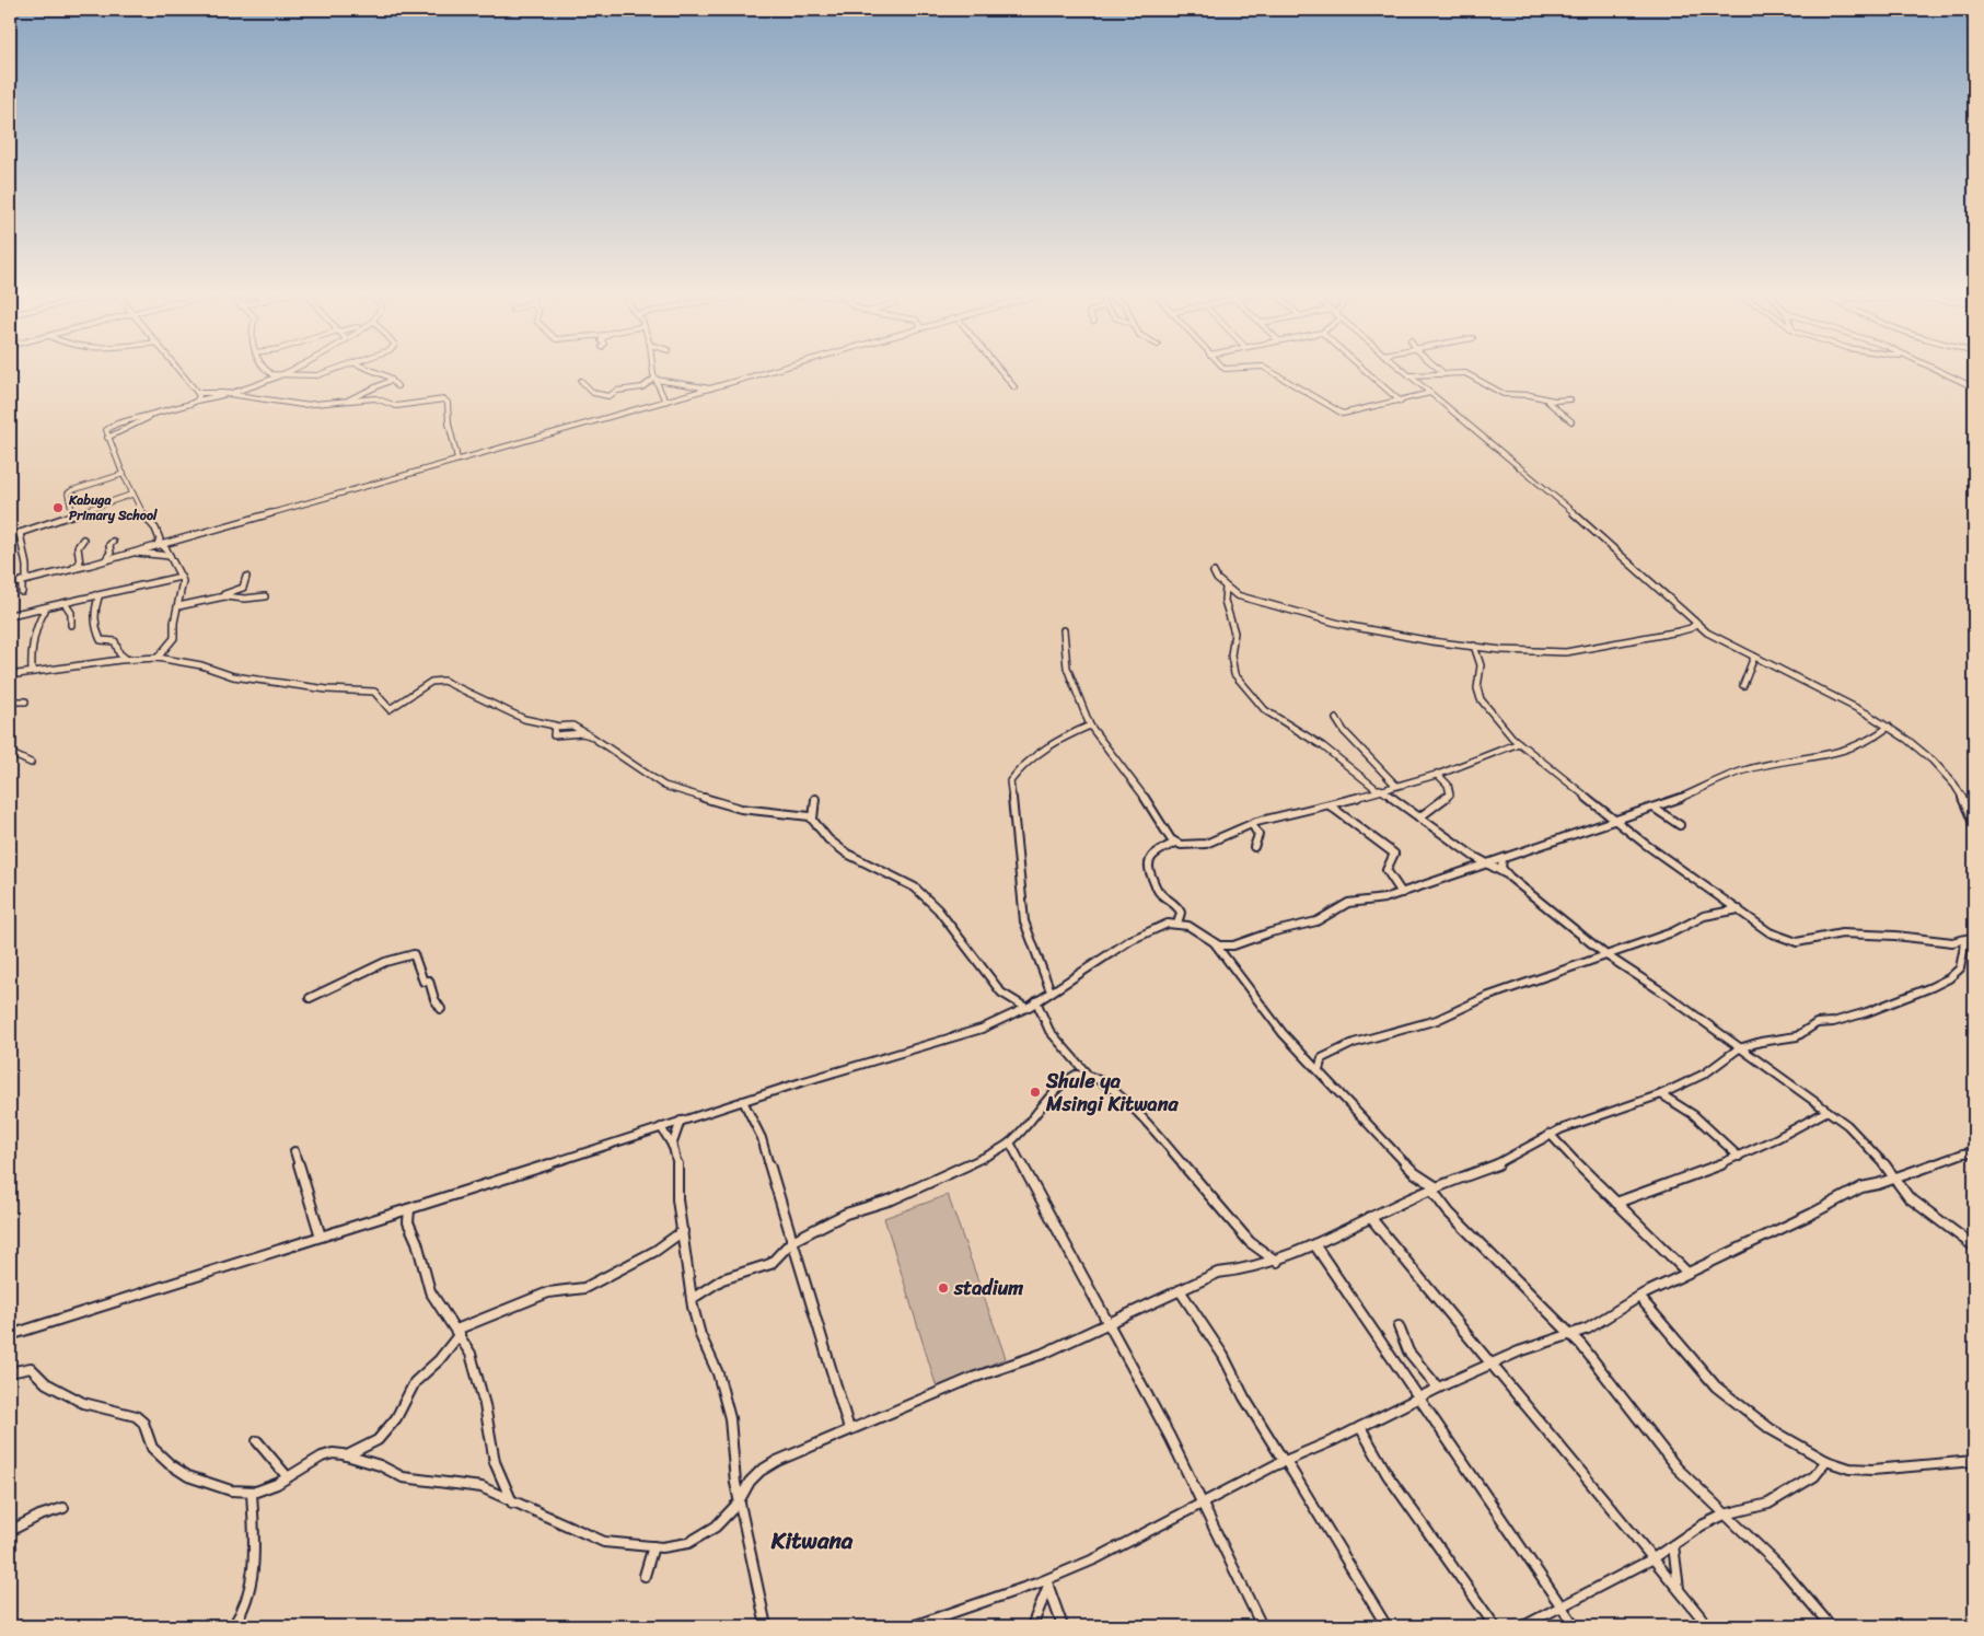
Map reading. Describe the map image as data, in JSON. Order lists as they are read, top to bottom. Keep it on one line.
{"districts":["Kitwana"],"places":["Kabuga Primary School","Shule ya Msingi Kitwana","stadium"]}
